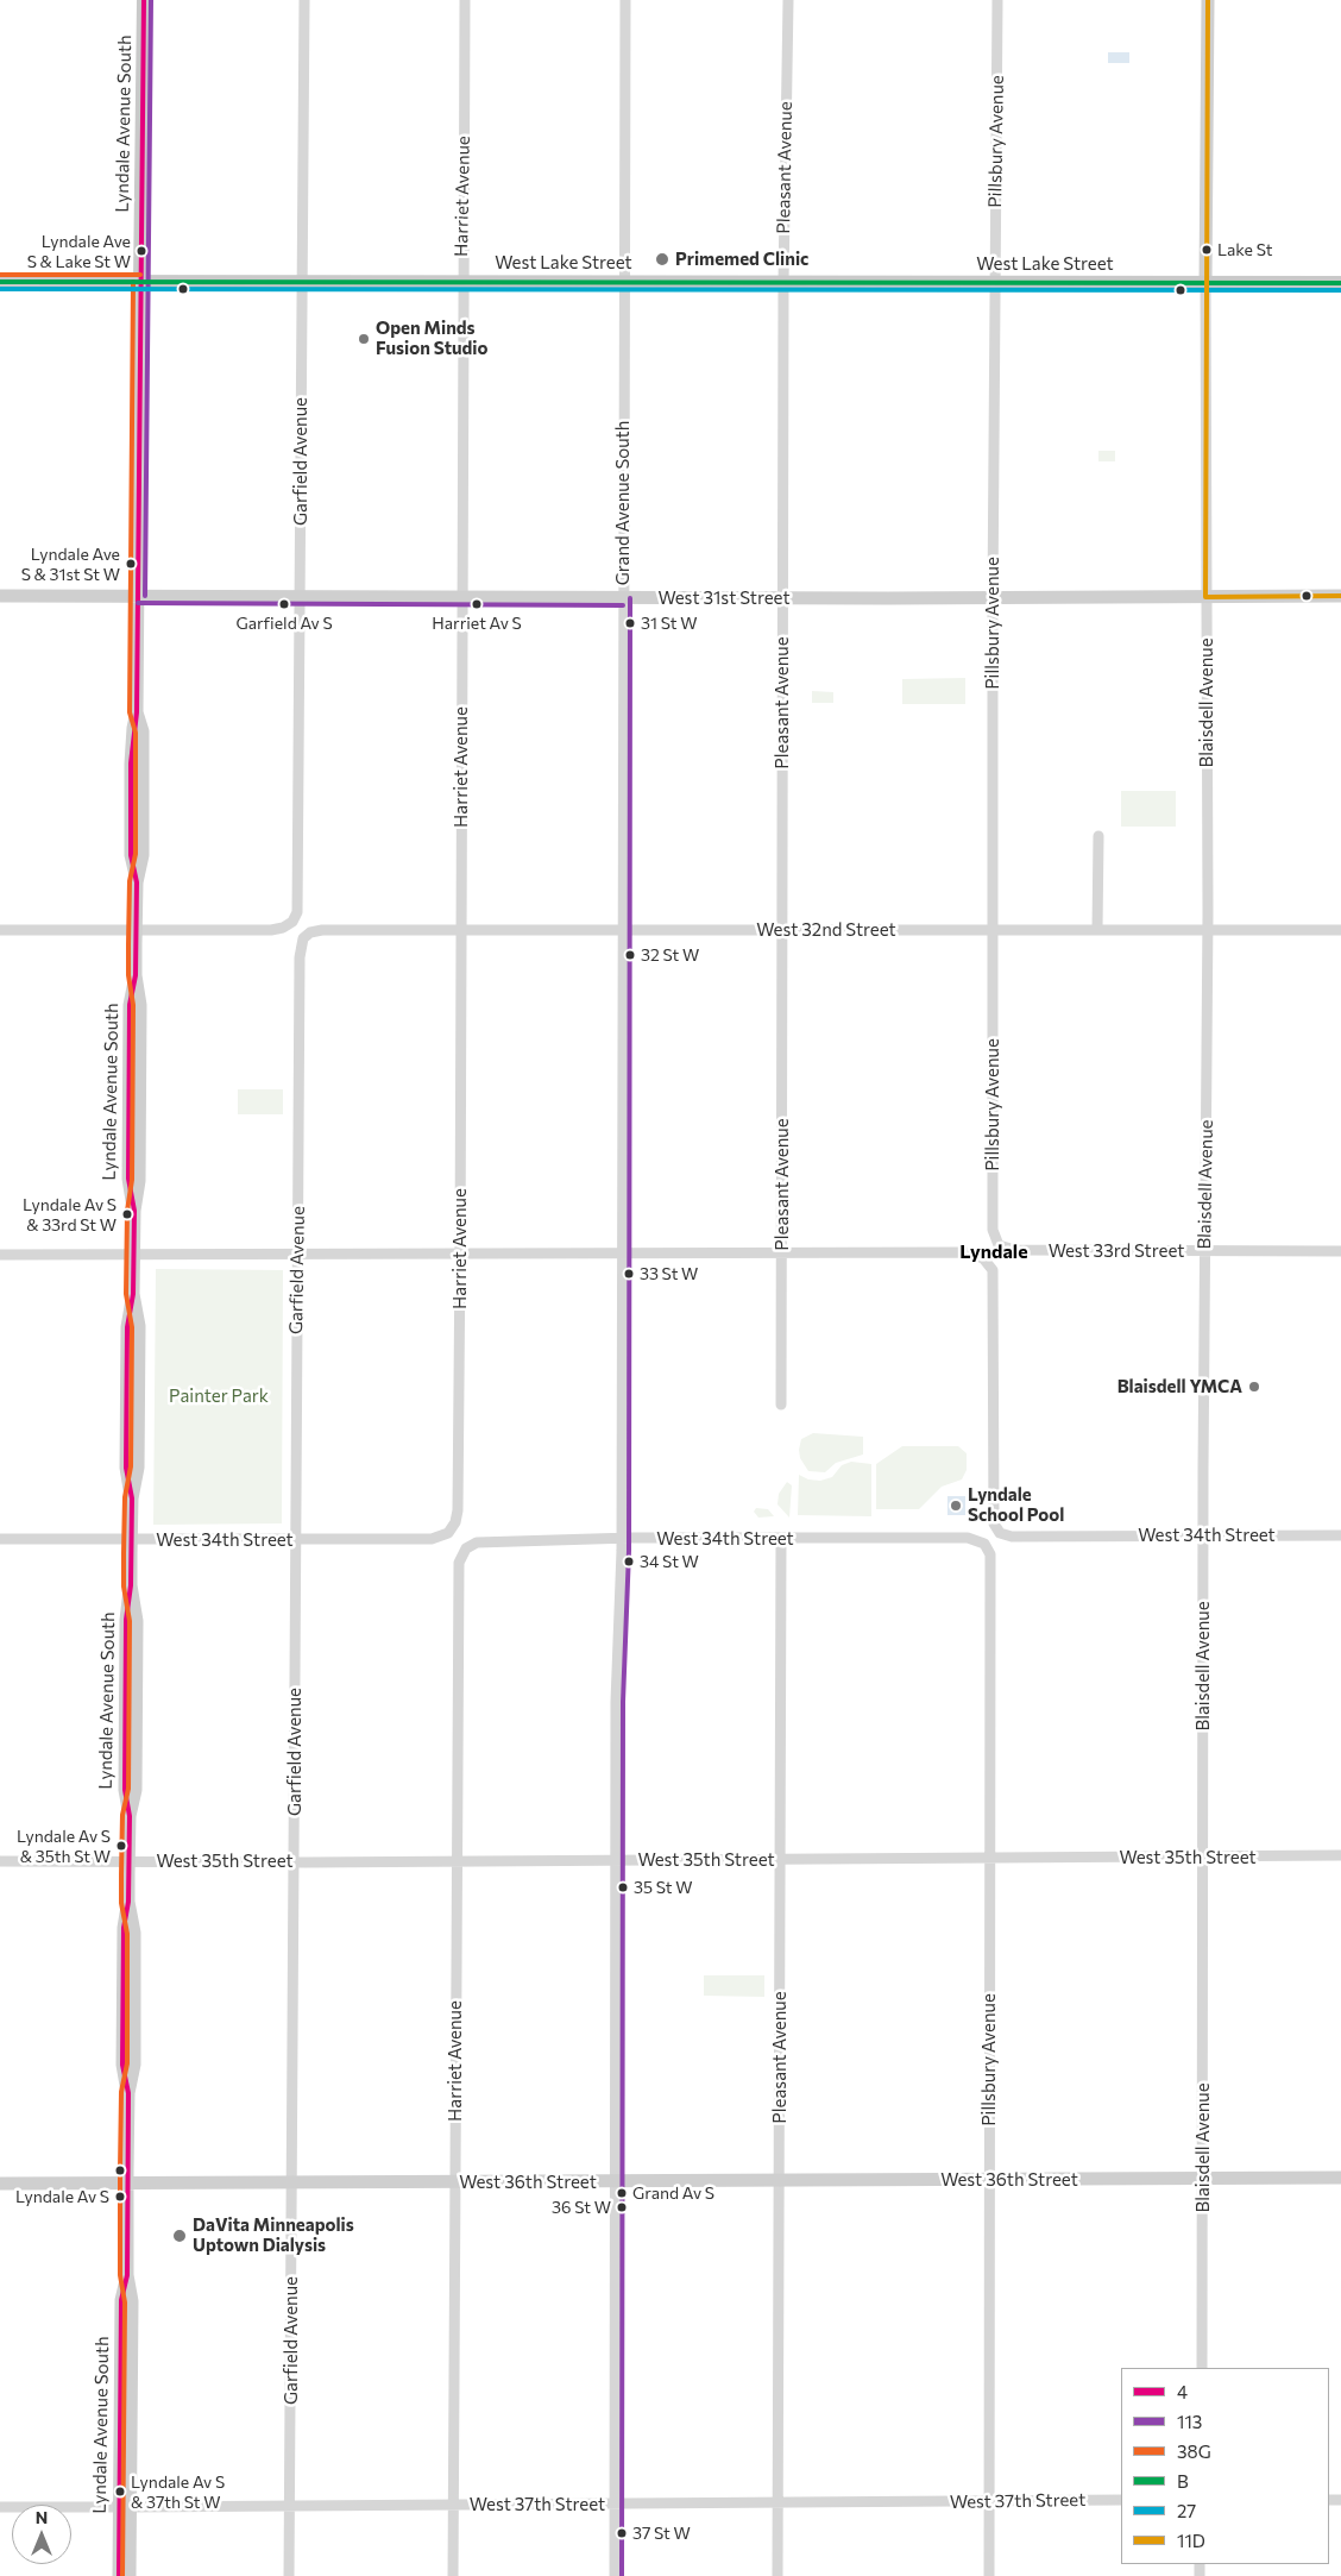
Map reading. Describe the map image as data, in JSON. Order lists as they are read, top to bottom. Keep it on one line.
{"streets":{"main road":["Lyndale Avenue South","West Lake Street"],"street":["Pillsbury Avenue","Pleasant Avenue","Harriet Avenue","Garfield Avenue","Grand Avenue South","West 31st Street","Blaisdell Avenue","West 32nd Street","West 33rd Street","West 34th Street","West 35th Street","West 36th Street","West 37th Street"]},"crossings":[["Lyndale Avenue South","West Lake Street"],["Lyndale Avenue South","Garfield Avenue"],["Lyndale Avenue South","West 31st Street"],["Lyndale Avenue South","West 34th Street"],["Lyndale Avenue South","West 35th Street"],["Lyndale Avenue South","West 36th Street"],["Lyndale Avenue South","West 37th Street"],["Pillsbury Avenue","West Lake Street"],["Pillsbury Avenue","West 31st Street"],["Pillsbury Avenue","West 32nd Street"],["Pillsbury Avenue","West 33rd Street"],["Pillsbury Avenue","West 34th Street"],["Pillsbury Avenue","West 35th Street"],["Pillsbury Avenue","West 36th Street"],["Pillsbury Avenue","West 37th Street"],["Pleasant Avenue","West Lake Street"],["Pleasant Avenue","West 31st Street"],["Pleasant Avenue","West 32nd Street"],["Pleasant Avenue","West 34th Street"],["Pleasant Avenue","West 35th Street"],["Pleasant Avenue","West 36th Street"],["Pleasant Avenue","West 37th Street"],["Harriet Avenue","West Lake Street"],["Harriet Avenue","West 31st Street"],["Harriet Avenue","West 32nd Street"],["Harriet Avenue","West 34th Street"],["Harriet Avenue","West 35th Street"],["Harriet Avenue","West 36th Street"],["Harriet Avenue","West 37th Street"],["West Lake Street","Garfield Avenue"],["West Lake Street","Grand Avenue South"],["West Lake Street","Blaisdell Avenue"],["Garfield Avenue","West 31st Street"],["Garfield Avenue","West 32nd Street"],["Garfield Avenue","West 34th Street"],["Garfield Avenue","West 35th Street"],["Garfield Avenue","West 36th Street"],["Garfield Avenue","West 37th Street"],["Grand Avenue South","West 31st Street"],["Grand Avenue South","West 32nd Street"],["Grand Avenue South","West 34th Street"],["Grand Avenue South","West 35th Street"],["Grand Avenue South","West 36th Street"],["Grand Avenue South","West 37th Street"],["West 31st Street","Blaisdell Avenue"],["Blaisdell Avenue","West 32nd Street"],["Blaisdell Avenue","West 33rd Street"],["Blaisdell Avenue","West 34th Street"],["Blaisdell Avenue","West 35th Street"],["Blaisdell Avenue","West 36th Street"]],"districts":["Lyndale"],"parks":["Painter Park"],"places":["Lake St","Lyndale Ave S & Lake St W","Primemed Clinic","Open Minds Fusion Studio","Lyndale Ave S & 31st St W","Garfield Av S","Harriet Av S","31 St W","32 St W","Lyndale Av S & 33rd St W","33 St W","Blaisdell YMCA","Lyndale School Pool","34 St W","Lyndale Av S & 35th St W","35 St W","Grand Av S","Lyndale Av S","36 St W","DaVita Minneapolis Uptown Dialysis","Lyndale Av S & 37th St W","37 St W"],"lines":["transit line 4","transit line 113","transit line 11D","transit line 38G","transit line B","transit line 27"],"legend":["4","113","38G","B","27","11D"],"north":"top"}
